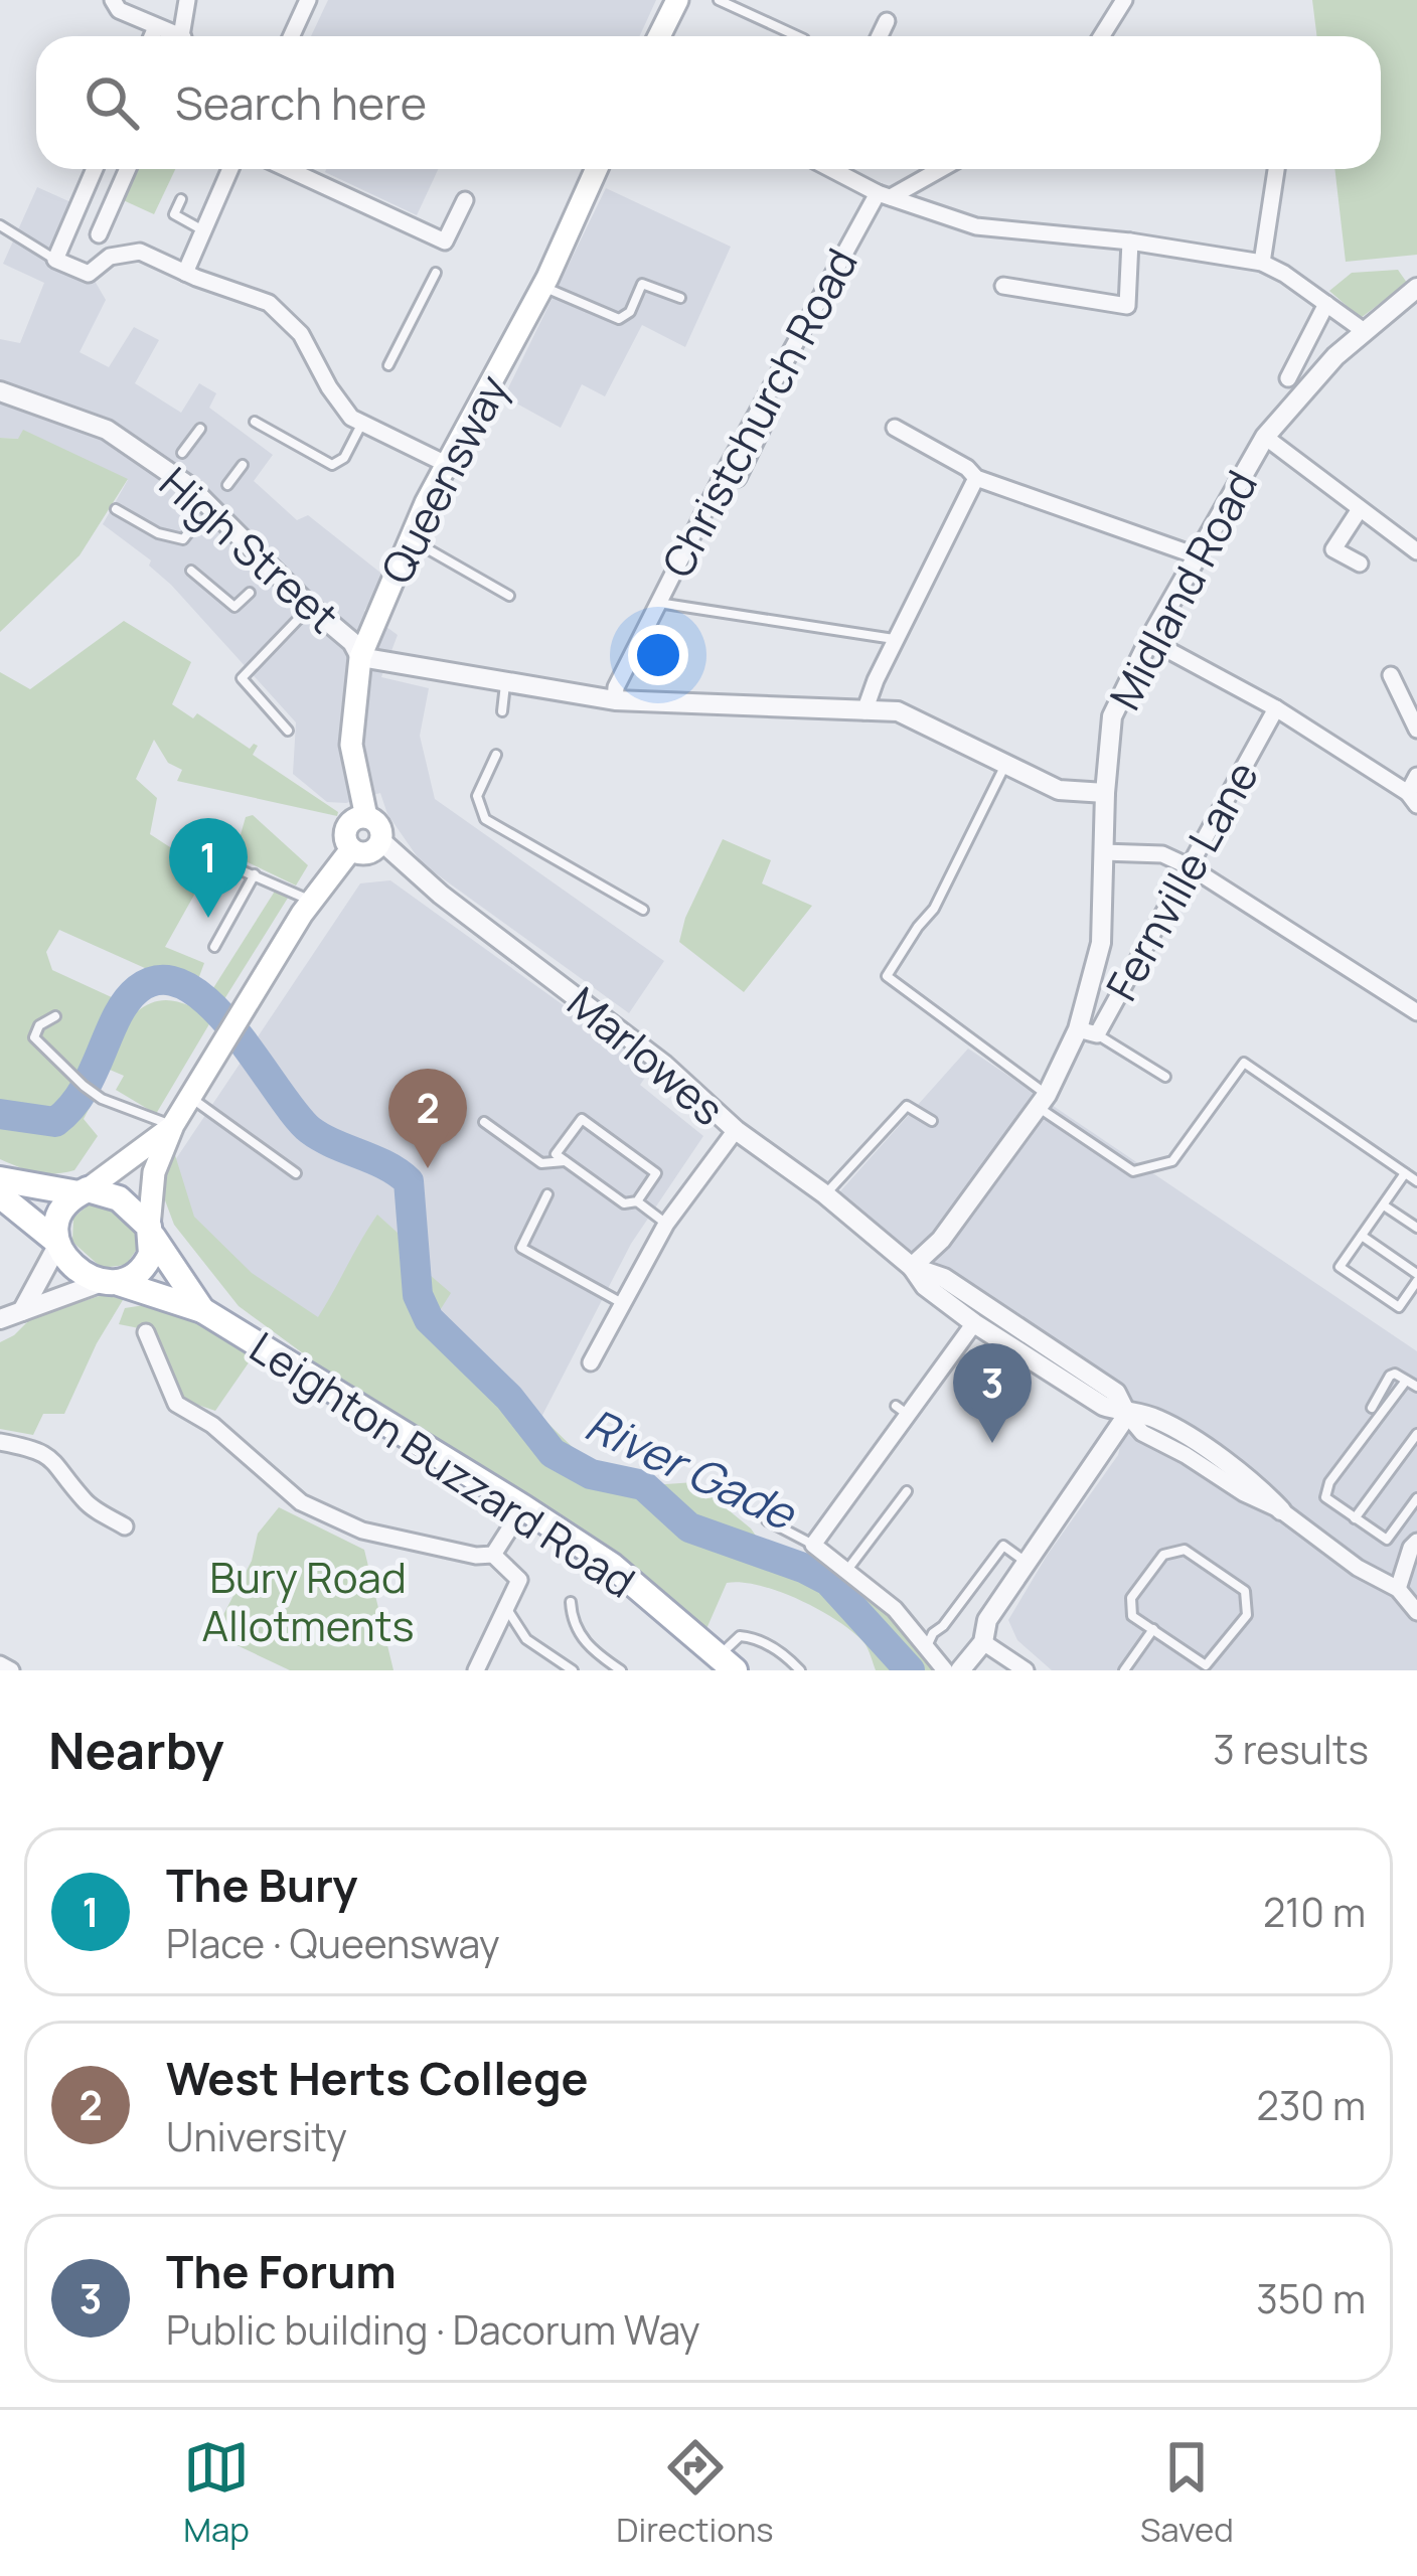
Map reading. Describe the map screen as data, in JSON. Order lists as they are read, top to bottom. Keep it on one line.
{"streets":{"main road":["Queensway","Leighton Buzzard Road"],"street":["Christchurch Road","High Street","Midland Road","Fernville Lane","Marlowes"]},"crossings":[["Queensway","High Street"],["Queensway","Marlowes"],["Midland Road","Fernville Lane"],["Midland Road","Marlowes"]],"water":["River Gade"],"parks":["Bury Road Allotments"],"page":{"search":"Search here","pins":["1","2","3"],"heading":["Nearby","3 results"],"list":[{"mark":"1","name":"The Bury","note":"Place · Queensway","value":"210 m"},{"mark":"2","name":"West Herts College","note":"University","value":"230 m"},{"mark":"3","name":"The Forum","note":"Public building · Dacorum Way","value":"350 m"}],"nav":["Map","Directions","Saved"]}}
